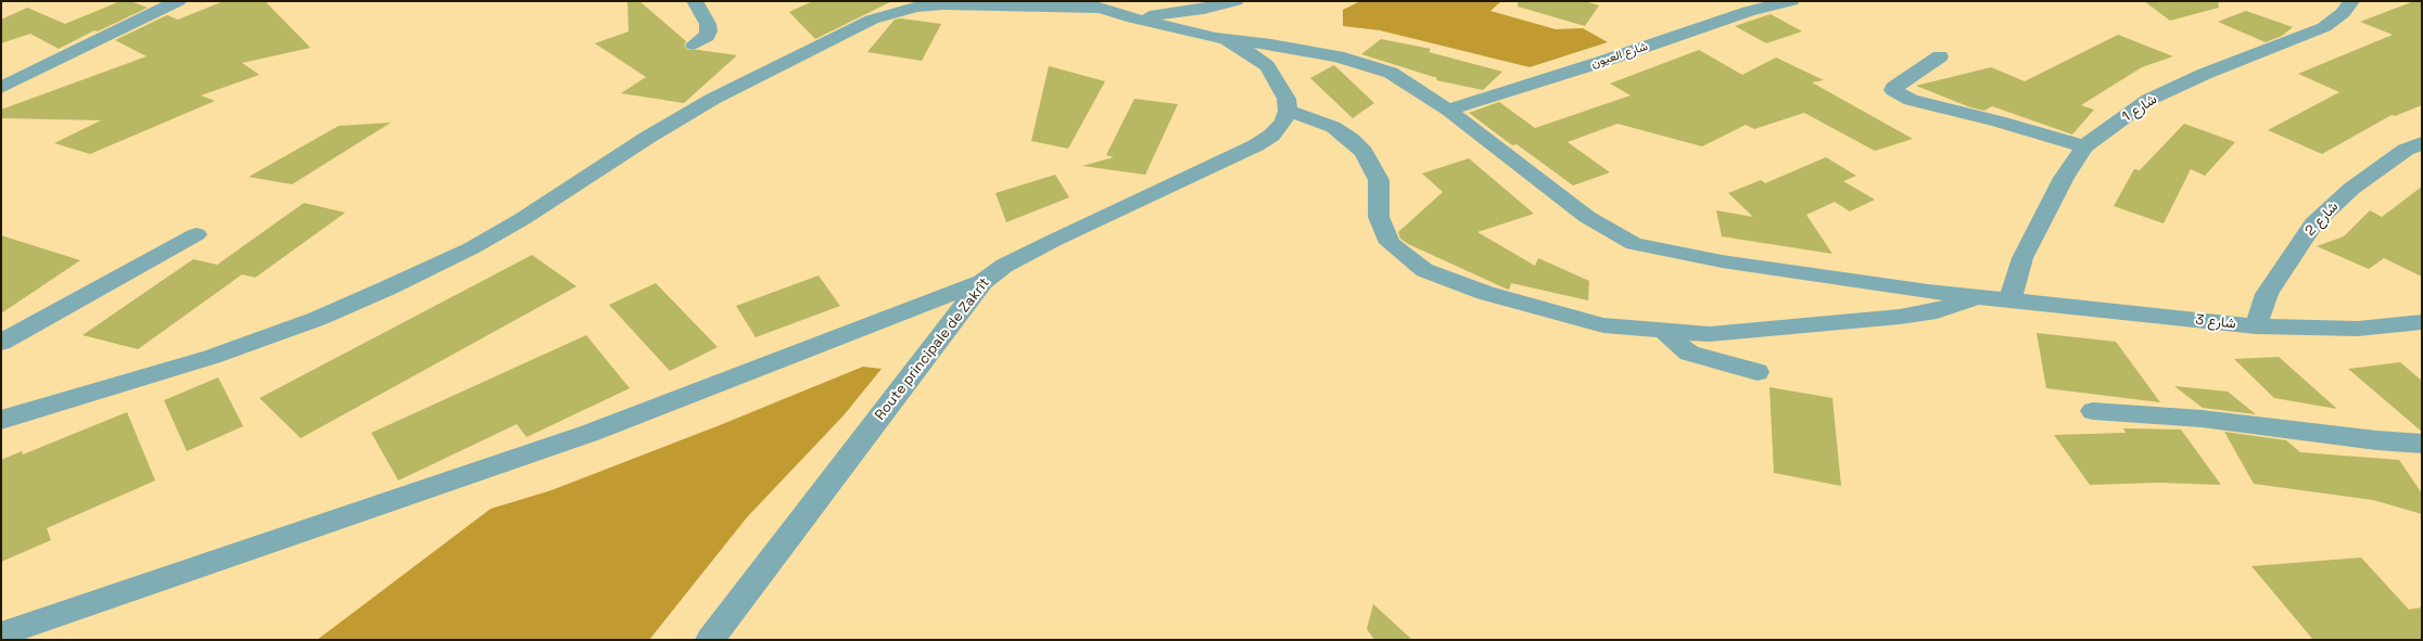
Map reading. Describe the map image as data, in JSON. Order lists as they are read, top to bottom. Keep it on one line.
{"streets":{"street":["شارع العيون","شارع 1","شارع 2","شارع 3","Route principale de Zakrît"]},"crossings":[["شارع العيون","شارع 3"],["شارع 1","شارع 3"],["شارع 2","شارع 3"]]}
